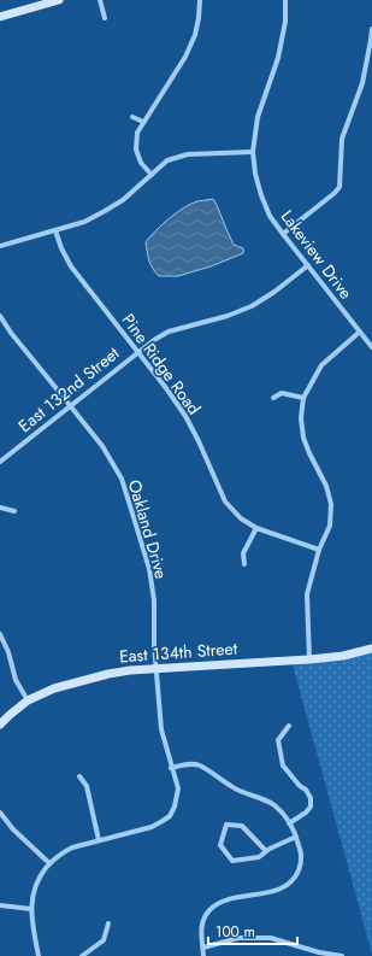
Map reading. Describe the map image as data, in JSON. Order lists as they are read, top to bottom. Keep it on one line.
{"streets":{"street":["Lakeview Drive","Pine Ridge Road","East 132nd Street","Oakland Drive","East 134th Street"]},"crossings":[["Lakeview Drive","East 132nd Street"],["Pine Ridge Road","East 132nd Street"],["East 132nd Street","Oakland Drive"],["Oakland Drive","East 134th Street"]],"scale_bar":"100 m"}
